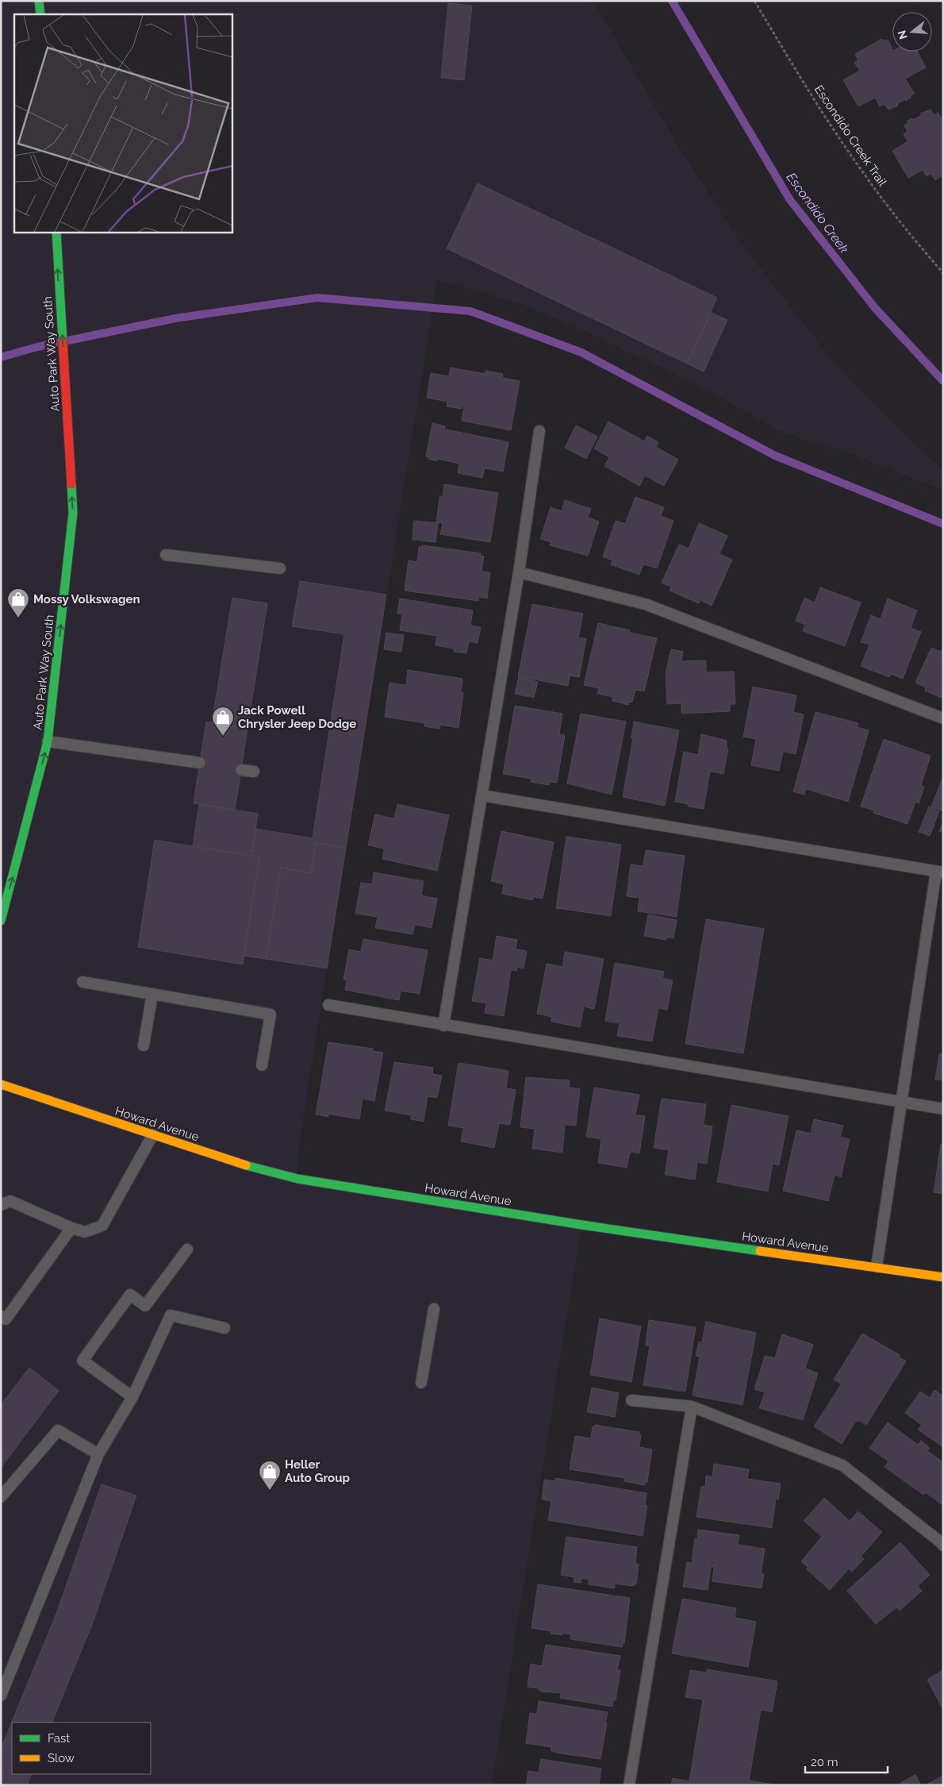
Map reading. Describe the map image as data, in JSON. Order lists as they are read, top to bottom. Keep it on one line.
{"streets":{"street":["Auto Park Way South","Howard Avenue"],"path":["Escondido Creek Trail"]},"one_way":["Auto Park Way South"],"water":["Escondido Creek"],"places":{"shop":["Mossy Volkswagen","Jack Powell Chrysler Jeep Dodge","Heller Auto Group"]},"legend":["Fast","Slow"],"scale_bar":"20 m","north":"left"}
